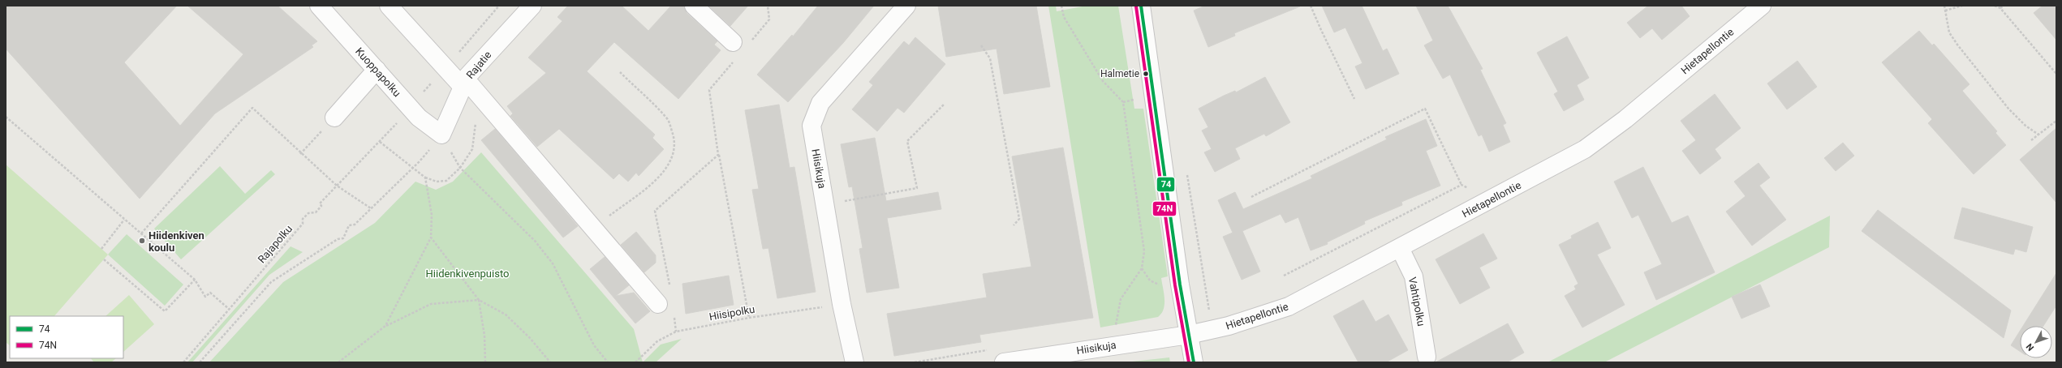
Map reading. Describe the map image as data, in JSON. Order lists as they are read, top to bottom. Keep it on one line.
{"streets":{"street":["Hietapellontie","Rajatie","Kuoppapolku","Hiisikuja","Vahtipolku"],"path":["Rajapolku","Hiisipolku"]},"crossings":[["Hietapellontie","Hiisikuja"],["Hietapellontie","Vahtipolku"],["Rajatie","Kuoppapolku"],["Hiisikuja","Hiisipolku"]],"parks":["Hiidenkivenpuisto"],"places":["Halmetie","Hiidenkiven koulu"],"lines":["transit line 74","transit line 74N"],"legend":["74","74N"],"north":"bottom left"}
